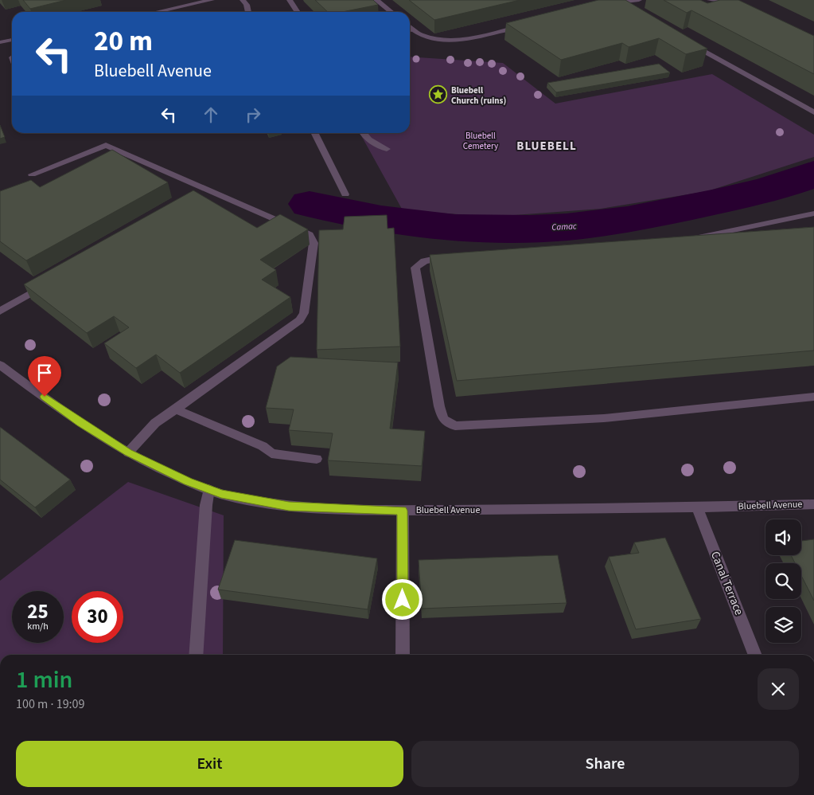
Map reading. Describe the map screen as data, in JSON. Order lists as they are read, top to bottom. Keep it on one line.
{"streets":{"street":["Bluebell Avenue","Canal Terrace"]},"crossings":[["Bluebell Avenue","Canal Terrace"]],"districts":["BLUEBELL"],"water":["Camac"],"parks":["Bluebell Cemetery"],"places":{"place":["Bluebell Church (ruins)"]},"page":{"turn":["20 m","Bluebell Avenue"],"speed":"25 km/h","limit":"30","heading":["1 min","100 m · 19:09"],"buttons":["Exit","Share"]}}
